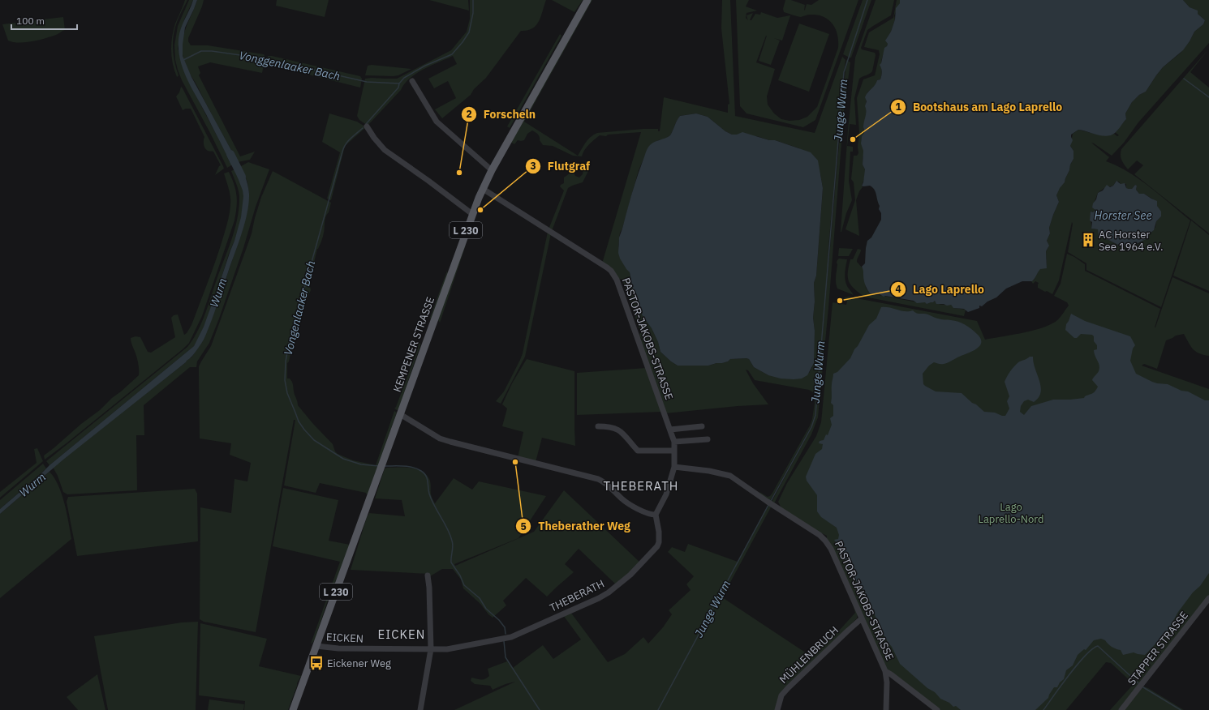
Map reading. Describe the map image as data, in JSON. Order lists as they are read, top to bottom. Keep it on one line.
{"streets":{"main road":["L 230","KEMPENER STRASSE"],"street":["PASTOR-JAKOBS-STRASSE","THEBERATH","EICKEN","STAPPER STRASSE","MÜHLENBRUCH"]},"crossings":[["PASTOR-JAKOBS-STRASSE","KEMPENER STRASSE"],["PASTOR-JAKOBS-STRASSE","MÜHLENBRUCH"],["KEMPENER STRASSE","EICKEN"],["THEBERATH","EICKEN"]],"districts":["THEBERATH","EICKEN"],"water":["Vonggenlaaker Bach","Junge Wurm","Horster See","Wurm","Vongenlaaker Bach"],"parks":["Lago Laprello-Nord"],"places":{"other":["Bootshaus am Lago Laprello","Forscheln","Flutgraf","Lago Laprello","Theberather Weg"],"building":["AC Horster See 1964 e.V."],"bus stop":["Eickener Weg"]},"scale_bar":"100 m"}
